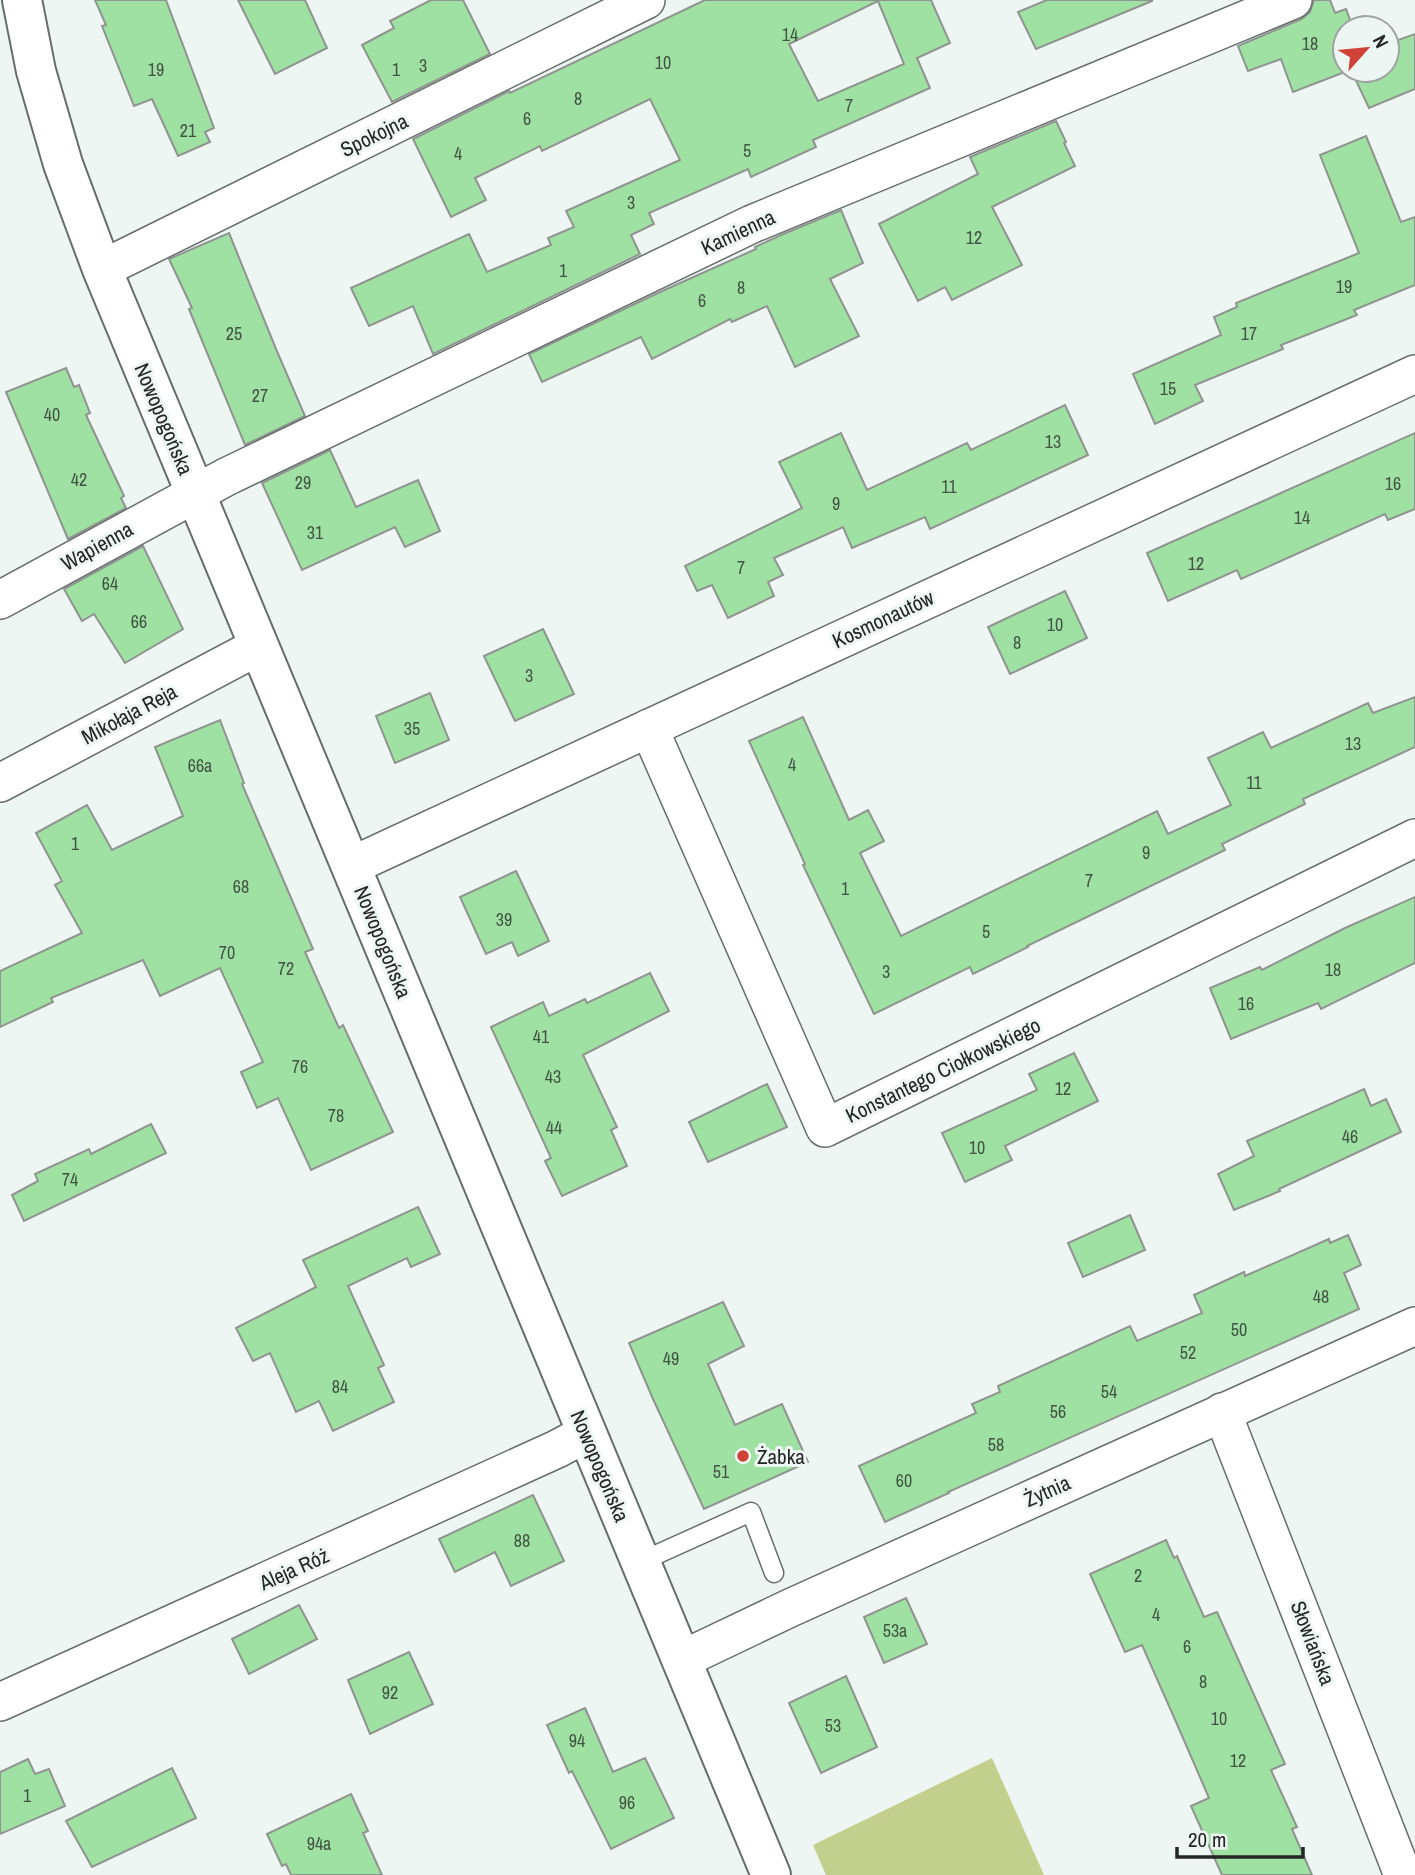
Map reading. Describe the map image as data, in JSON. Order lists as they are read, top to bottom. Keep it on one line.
{"streets":{"street":["Spokojna","Kamienna","Nowopogońska","Wapienna","Kosmonautów","Mikołaja Reja","Konstantego Ciołkowskiego","Żytnia","Aleja Róż","Słowiańska"]},"crossings":[["Spokojna","Nowopogońska"],["Kamienna","Nowopogońska"],["Kamienna","Wapienna"],["Nowopogońska","Wapienna"],["Nowopogońska","Kosmonautów"],["Nowopogońska","Mikołaja Reja"],["Nowopogońska","Żytnia"],["Nowopogońska","Aleja Róż"],["Kosmonautów","Konstantego Ciołkowskiego"],["Żytnia","Słowiańska"]],"places":["Żabka"],"house_numbers":["14","18","10","3","19","1","8","7","6","21","5","4","3","12","1","19","8","6","25","17","15","27","40","13","42","29","16","11","9","14","31","12","7","64","66","10","8","3","35","13","4","66a","11","1","9","7","68","1","39","5","70","72","18","3","16","41","76","43","12","78","44","46","10","74","48","50","52","49","84","54","56","58","51","60","88","2","4","53a","6","8","92","10","53","94","12","1","96","94a"],"scale_bar":"20 m","north":"top right"}
